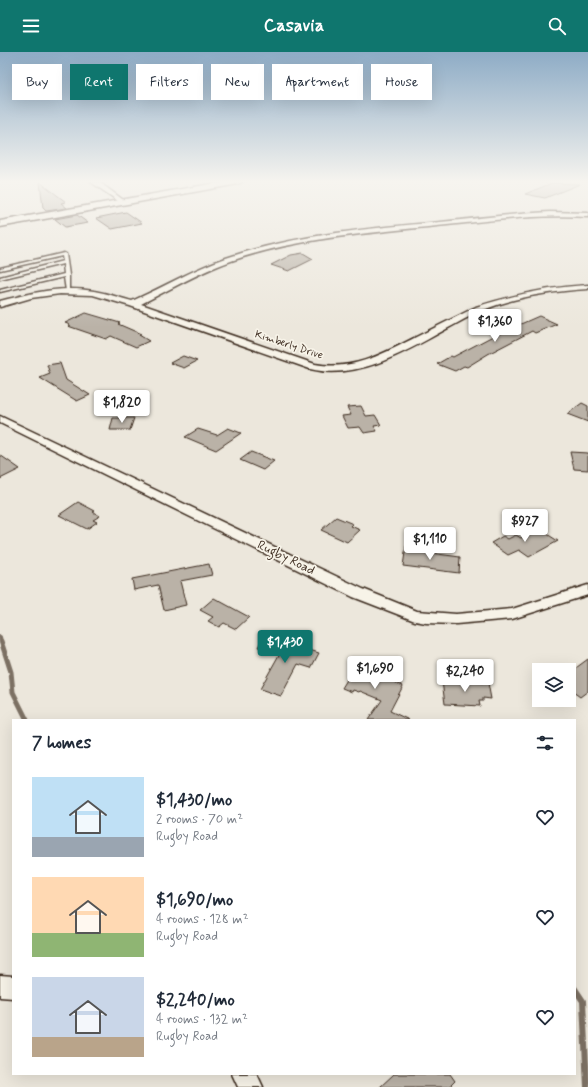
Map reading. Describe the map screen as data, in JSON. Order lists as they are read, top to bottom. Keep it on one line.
{"streets":{"street":["Kimberly Drive","Rugby Road"]},"page":{"header":"Casavia","chip":["Buy","Rent","Filters","New","Apartment","House"],"price":["$1,360","$1,820","$927","$1,110","$1,430","$1,690","$2,240"],"heading":"7 homes","list":[{"name":"$1,430/mo","note":"2 rooms · 70 m² · Rugby Road"},{"name":"$1,690/mo","note":"4 rooms · 128 m² · Rugby Road"},{"name":"$2,240/mo","note":"4 rooms · 132 m² · Rugby Road"}]}}
